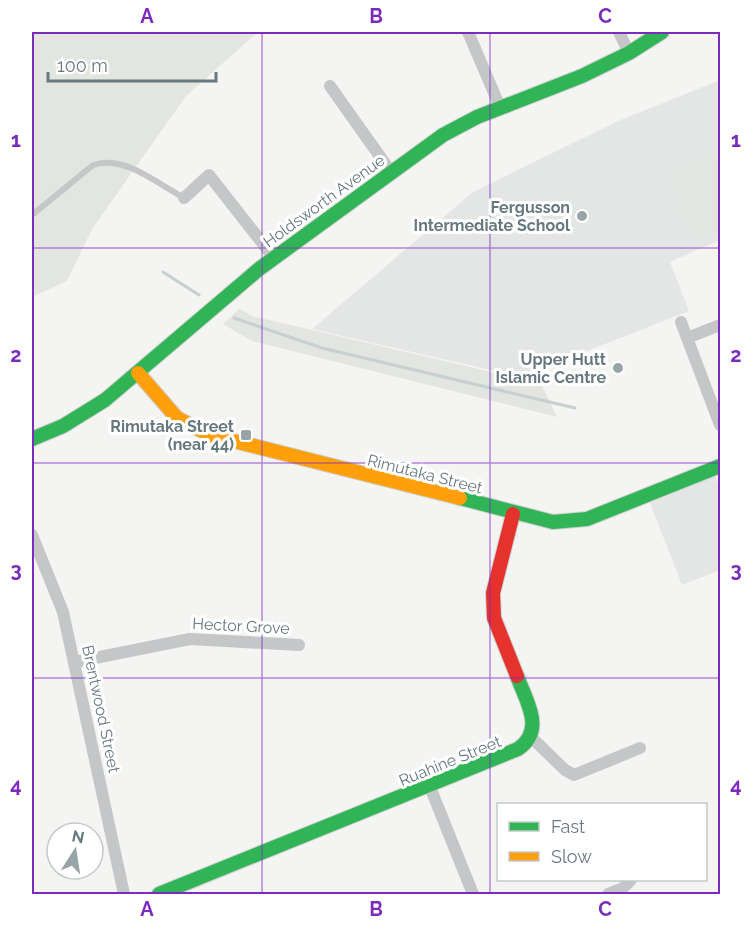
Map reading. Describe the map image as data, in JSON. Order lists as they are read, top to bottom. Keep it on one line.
{"streets":{"street":["Holdsworth Avenue","Rimutaka Street","Hector Grove","Brentwood Street","Ruahine Street"]},"crossings":[["Holdsworth Avenue","Rimutaka Street"],["Hector Grove","Brentwood Street"]],"places":{"other":["Fergusson Intermediate School","Upper Hutt Islamic Centre"],"transit":["Rimutaka Street (near 44)"]},"legend":["Fast","Slow"],"scale_bar":"100 m","north":"top","grid":{"columns":["A","B","C"],"rows":["1","2","3","4"]}}
